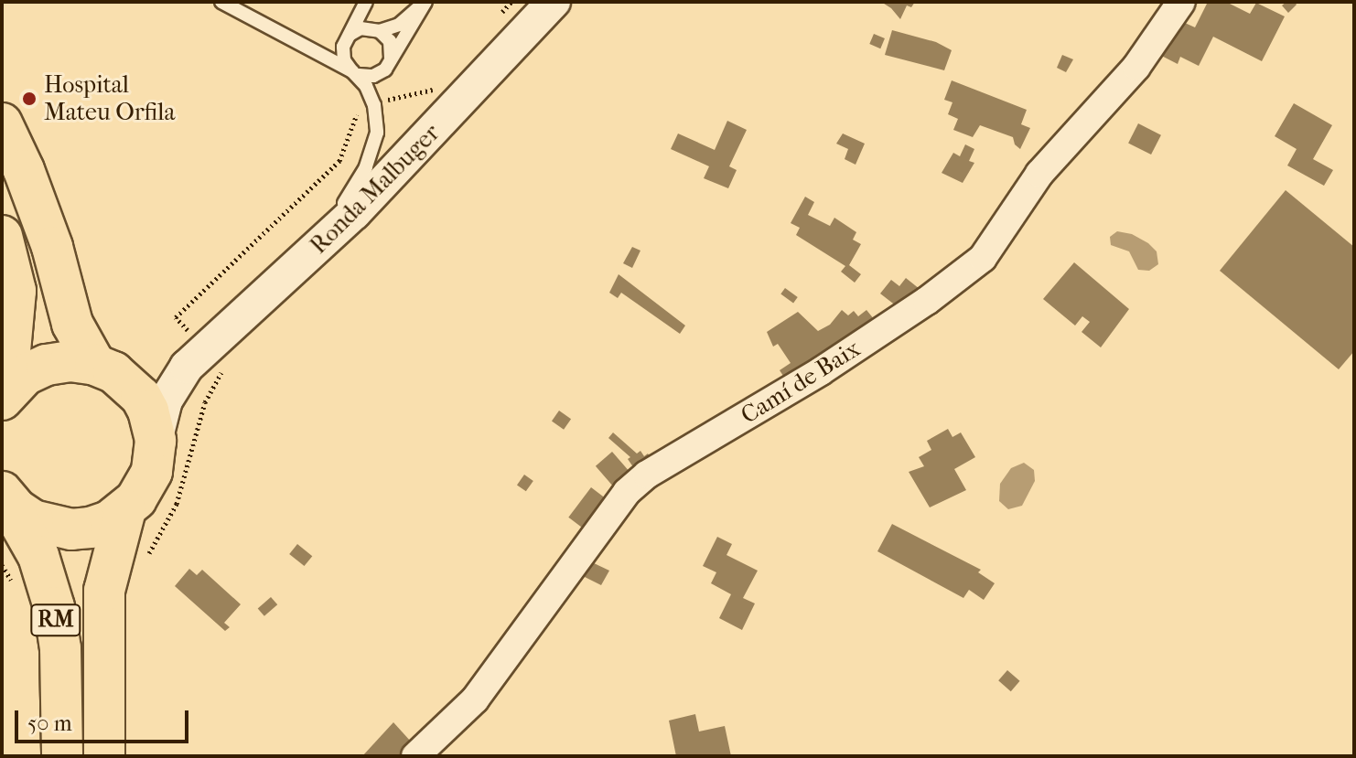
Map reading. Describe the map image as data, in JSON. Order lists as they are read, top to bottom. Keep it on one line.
{"streets":{"main road":["RM"],"street":["Ronda Malbuger","Camí de Baix"]},"crossings":[["Ronda Malbuger","RM"]],"places":["Hospital Mateu Orfila"],"scale_bar":"50 m"}
